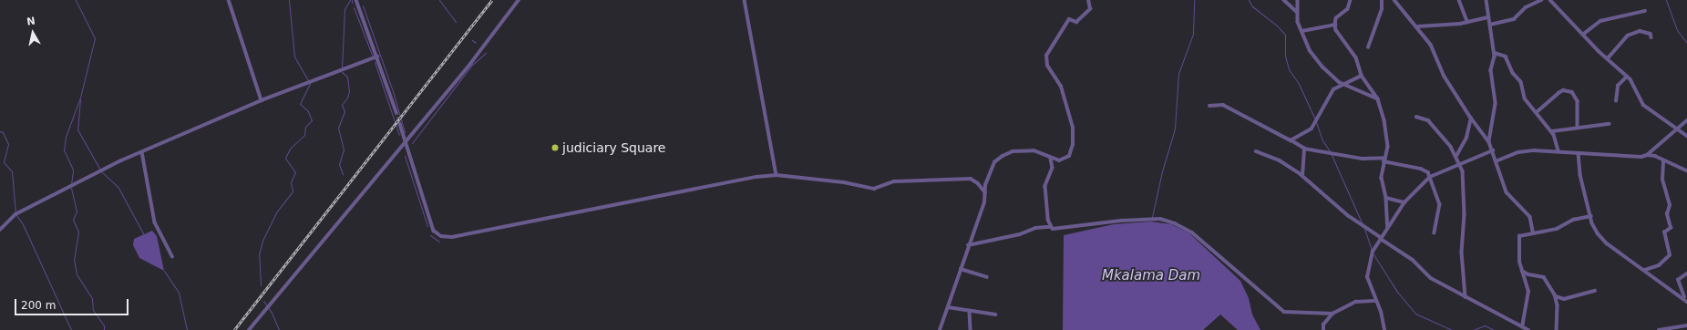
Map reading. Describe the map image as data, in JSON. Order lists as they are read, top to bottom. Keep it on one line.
{"water":["Mkalama Dam"],"places":["judiciary Square"],"scale_bar":"200 m","north":"top"}
